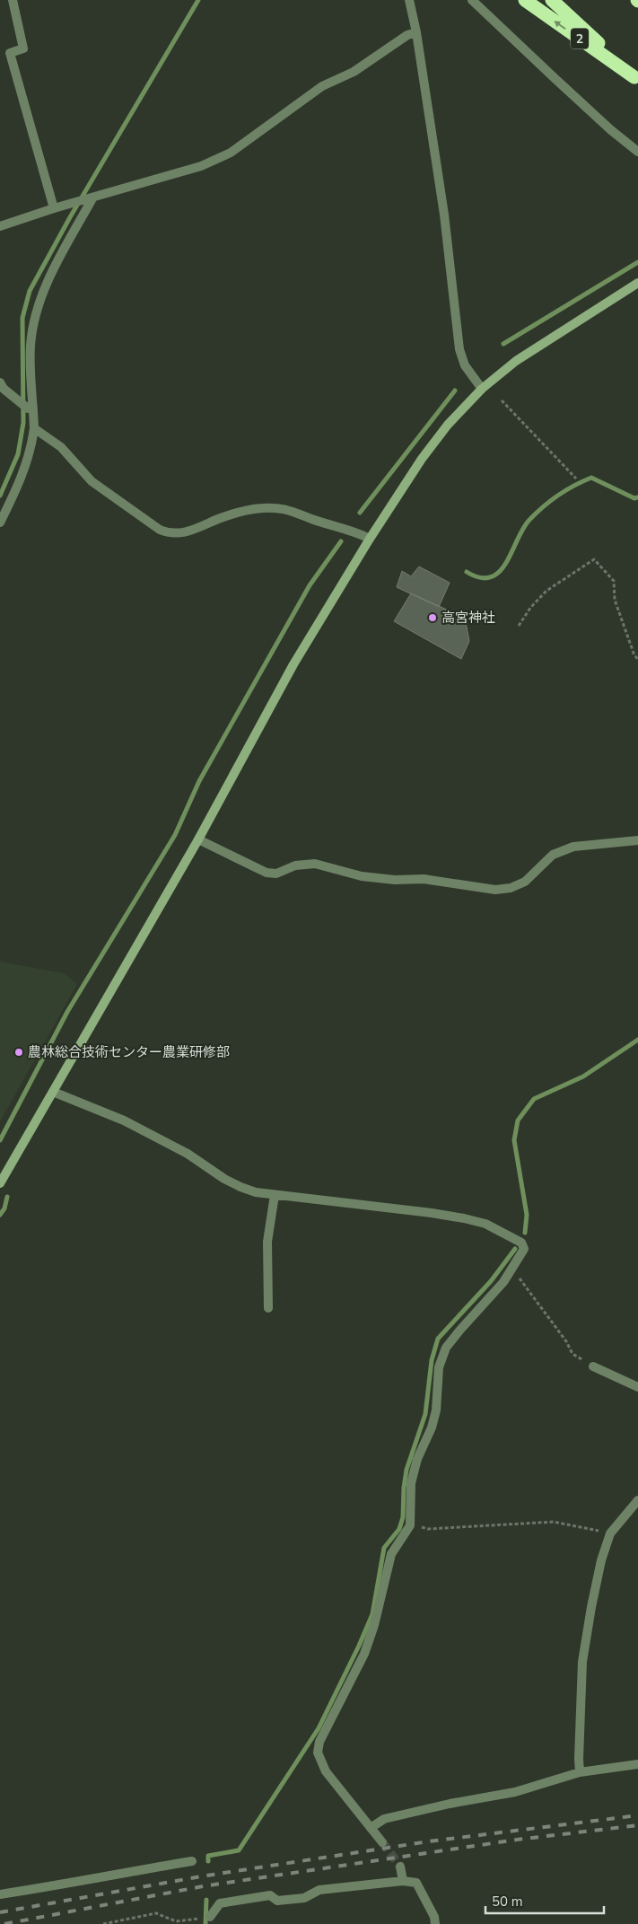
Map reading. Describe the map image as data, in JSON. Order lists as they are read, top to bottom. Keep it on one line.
{"streets":{"highway":["2"]},"places":["高宮神社","農林総合技術センター農業研修部"],"scale_bar":"50 m"}
